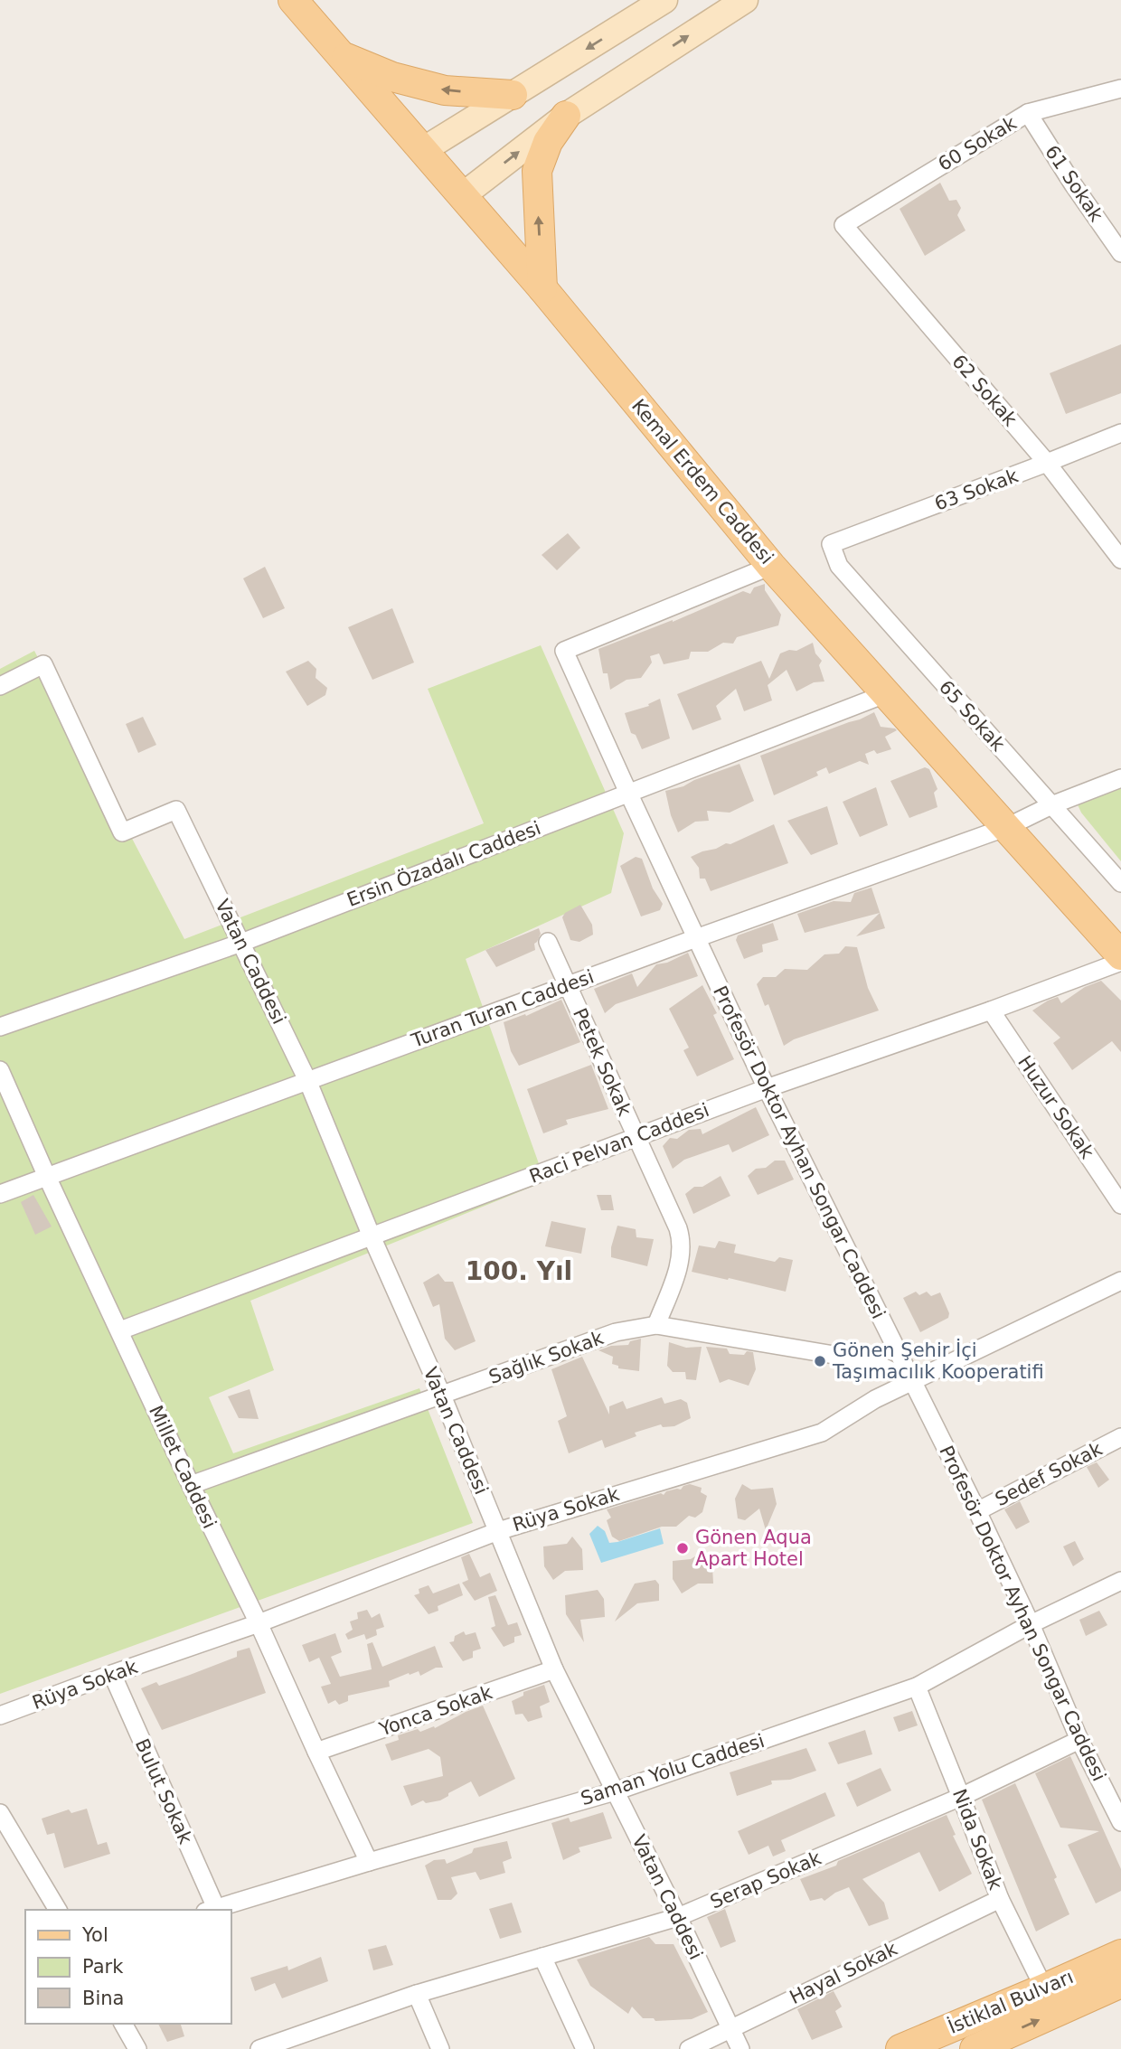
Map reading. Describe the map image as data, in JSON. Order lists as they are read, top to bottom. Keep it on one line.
{"streets":{"main road":["Kemal Erdem Caddesi","İstiklal Bulvarı"],"street":["60 Sokak","61 Sokak","62 Sokak","63 Sokak","65 Sokak","Ersin Özadalı Caddesi","Vatan Caddesi","Turan Turan Caddesi","Petek Sokak","Huzur Sokak","Raci Pelvan Caddesi","Profesör Doktor Ayhan Songar Caddesi","Sağlık Sokak","Millet Caddesi","Sedef Sokak","Rüya Sokak","Yonca Sokak","Saman Yolu Caddesi","Bulut Sokak","Nida Sokak","Serap Sokak","Hayal Sokak"]},"crossings":[["60 Sokak","61 Sokak"],["60 Sokak","62 Sokak"],["62 Sokak","63 Sokak"],["Kemal Erdem Caddesi","Ersin Özadalı Caddesi"],["Kemal Erdem Caddesi","Turan Turan Caddesi"],["Kemal Erdem Caddesi","Profesör Doktor Ayhan Songar Caddesi"],["63 Sokak","65 Sokak"],["65 Sokak","Turan Turan Caddesi"],["Ersin Özadalı Caddesi","Vatan Caddesi"],["Ersin Özadalı Caddesi","Profesör Doktor Ayhan Songar Caddesi"],["Vatan Caddesi","Turan Turan Caddesi"],["Vatan Caddesi","Raci Pelvan Caddesi"],["Vatan Caddesi","Sağlık Sokak"],["Vatan Caddesi","Rüya Sokak"],["Vatan Caddesi","Yonca Sokak"],["Vatan Caddesi","Saman Yolu Caddesi"],["Vatan Caddesi","Serap Sokak"],["Vatan Caddesi","Hayal Sokak"],["Turan Turan Caddesi","Petek Sokak"],["Turan Turan Caddesi","Profesör Doktor Ayhan Songar Caddesi"],["Turan Turan Caddesi","Millet Caddesi"],["Petek Sokak","Raci Pelvan Caddesi"],["Petek Sokak","Sağlık Sokak"],["Huzur Sokak","Raci Pelvan Caddesi"],["Raci Pelvan Caddesi","Profesör Doktor Ayhan Songar Caddesi"],["Raci Pelvan Caddesi","Millet Caddesi"],["Profesör Doktor Ayhan Songar Caddesi","Sağlık Sokak"],["Profesör Doktor Ayhan Songar Caddesi","Sedef Sokak"],["Profesör Doktor Ayhan Songar Caddesi","Rüya Sokak"],["Profesör Doktor Ayhan Songar Caddesi","Saman Yolu Caddesi"],["Profesör Doktor Ayhan Songar Caddesi","Serap Sokak"],["Sağlık Sokak","Millet Caddesi"],["Sağlık Sokak","Rüya Sokak"],["Millet Caddesi","Rüya Sokak"],["Millet Caddesi","Yonca Sokak"],["Millet Caddesi","Saman Yolu Caddesi"],["Rüya Sokak","Bulut Sokak"],["Saman Yolu Caddesi","Bulut Sokak"],["Saman Yolu Caddesi","Nida Sokak"],["Nida Sokak","Serap Sokak"],["Nida Sokak","Hayal Sokak"],["Nida Sokak","İstiklal Bulvarı"]],"districts":["100. Yıl"],"places":["Gönen Şehir İçi Taşımacılık Kooperatifi","Gönen Aqua Apart Hotel"],"legend":["Yol","Park","Bina"]}
